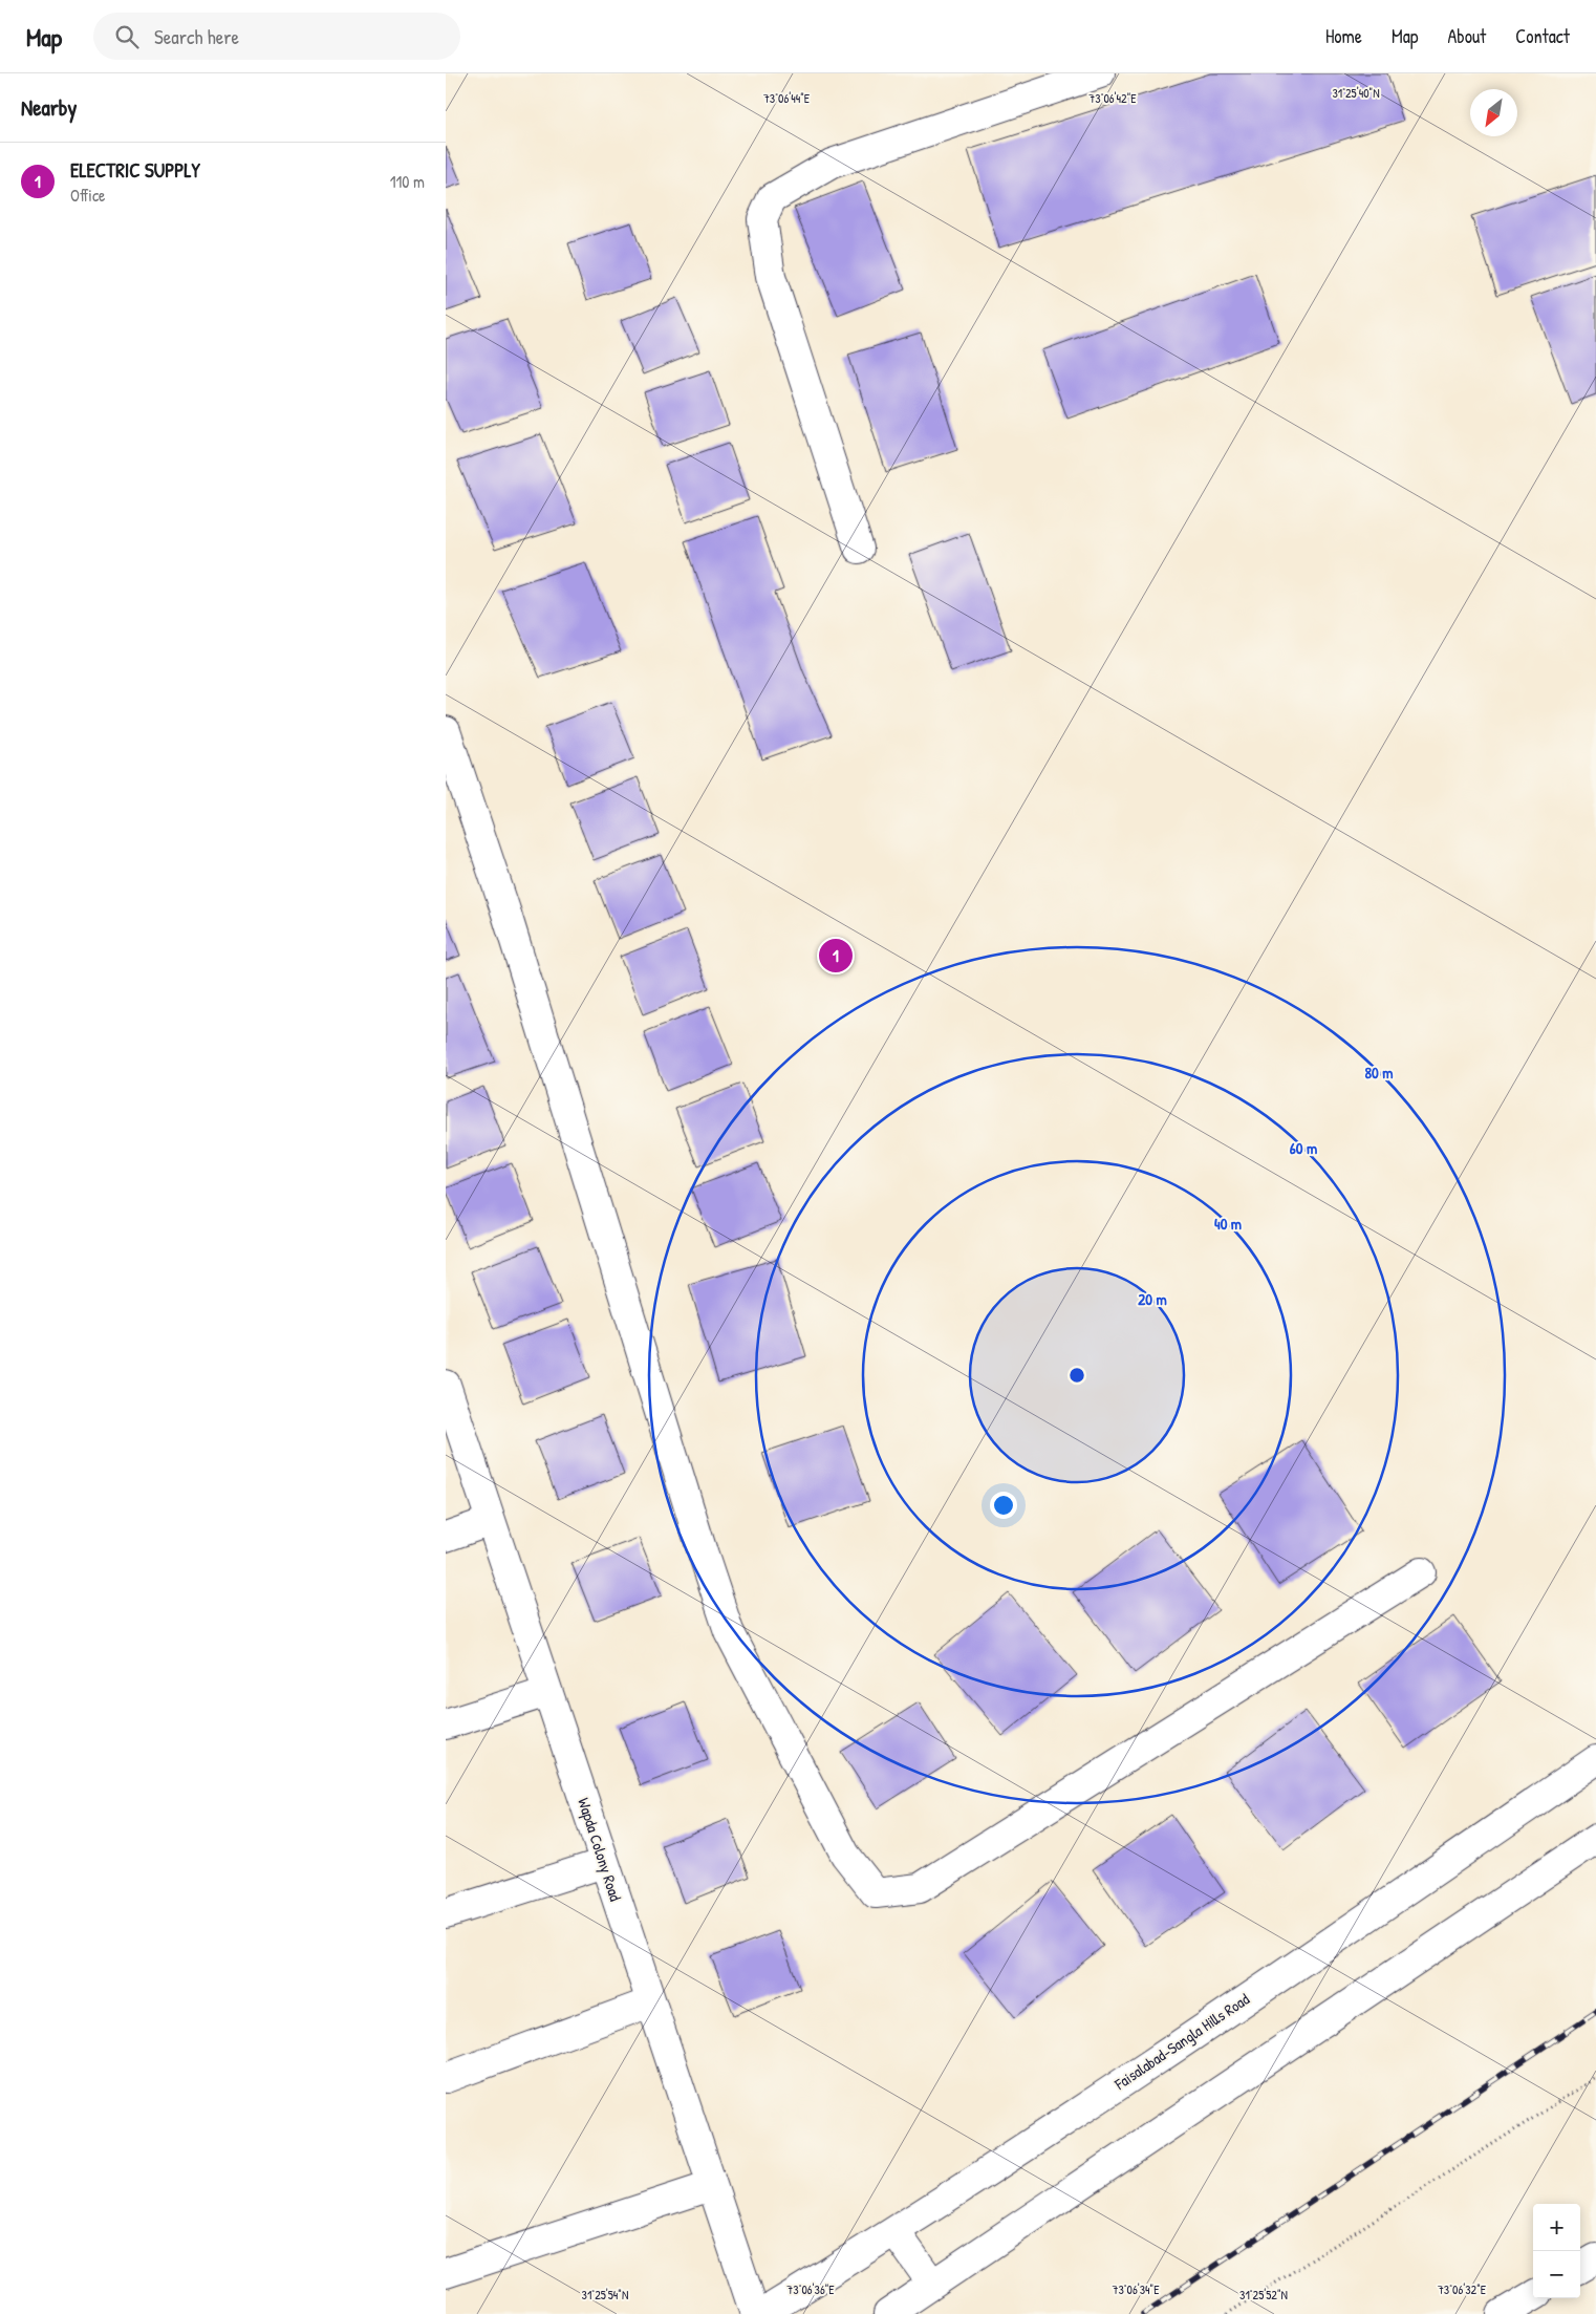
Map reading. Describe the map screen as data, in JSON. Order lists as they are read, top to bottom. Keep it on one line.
{"streets":{"street":["Wapda Colony Road","Faisalabad-Sangla Hills Road"]},"north":"bottom left","page":{"header":"Map","search":"Search here","nav":["Home","Map","About","Contact"],"heading":"Nearby","list":[{"mark":"1","name":"ELECTRIC SUPPLY","note":"Office","value":"110 m"}],"pins":"1","map_buttons":["+","−"]},"coordinates":["31°25'40\"N","73°06'44\"E","73°06'42\"E","73°06'36\"E","73°06'34\"E","73°06'32\"E","31°25'54\"N","31°25'52\"N"],"rings":["80 m","60 m","40 m","20 m"]}
